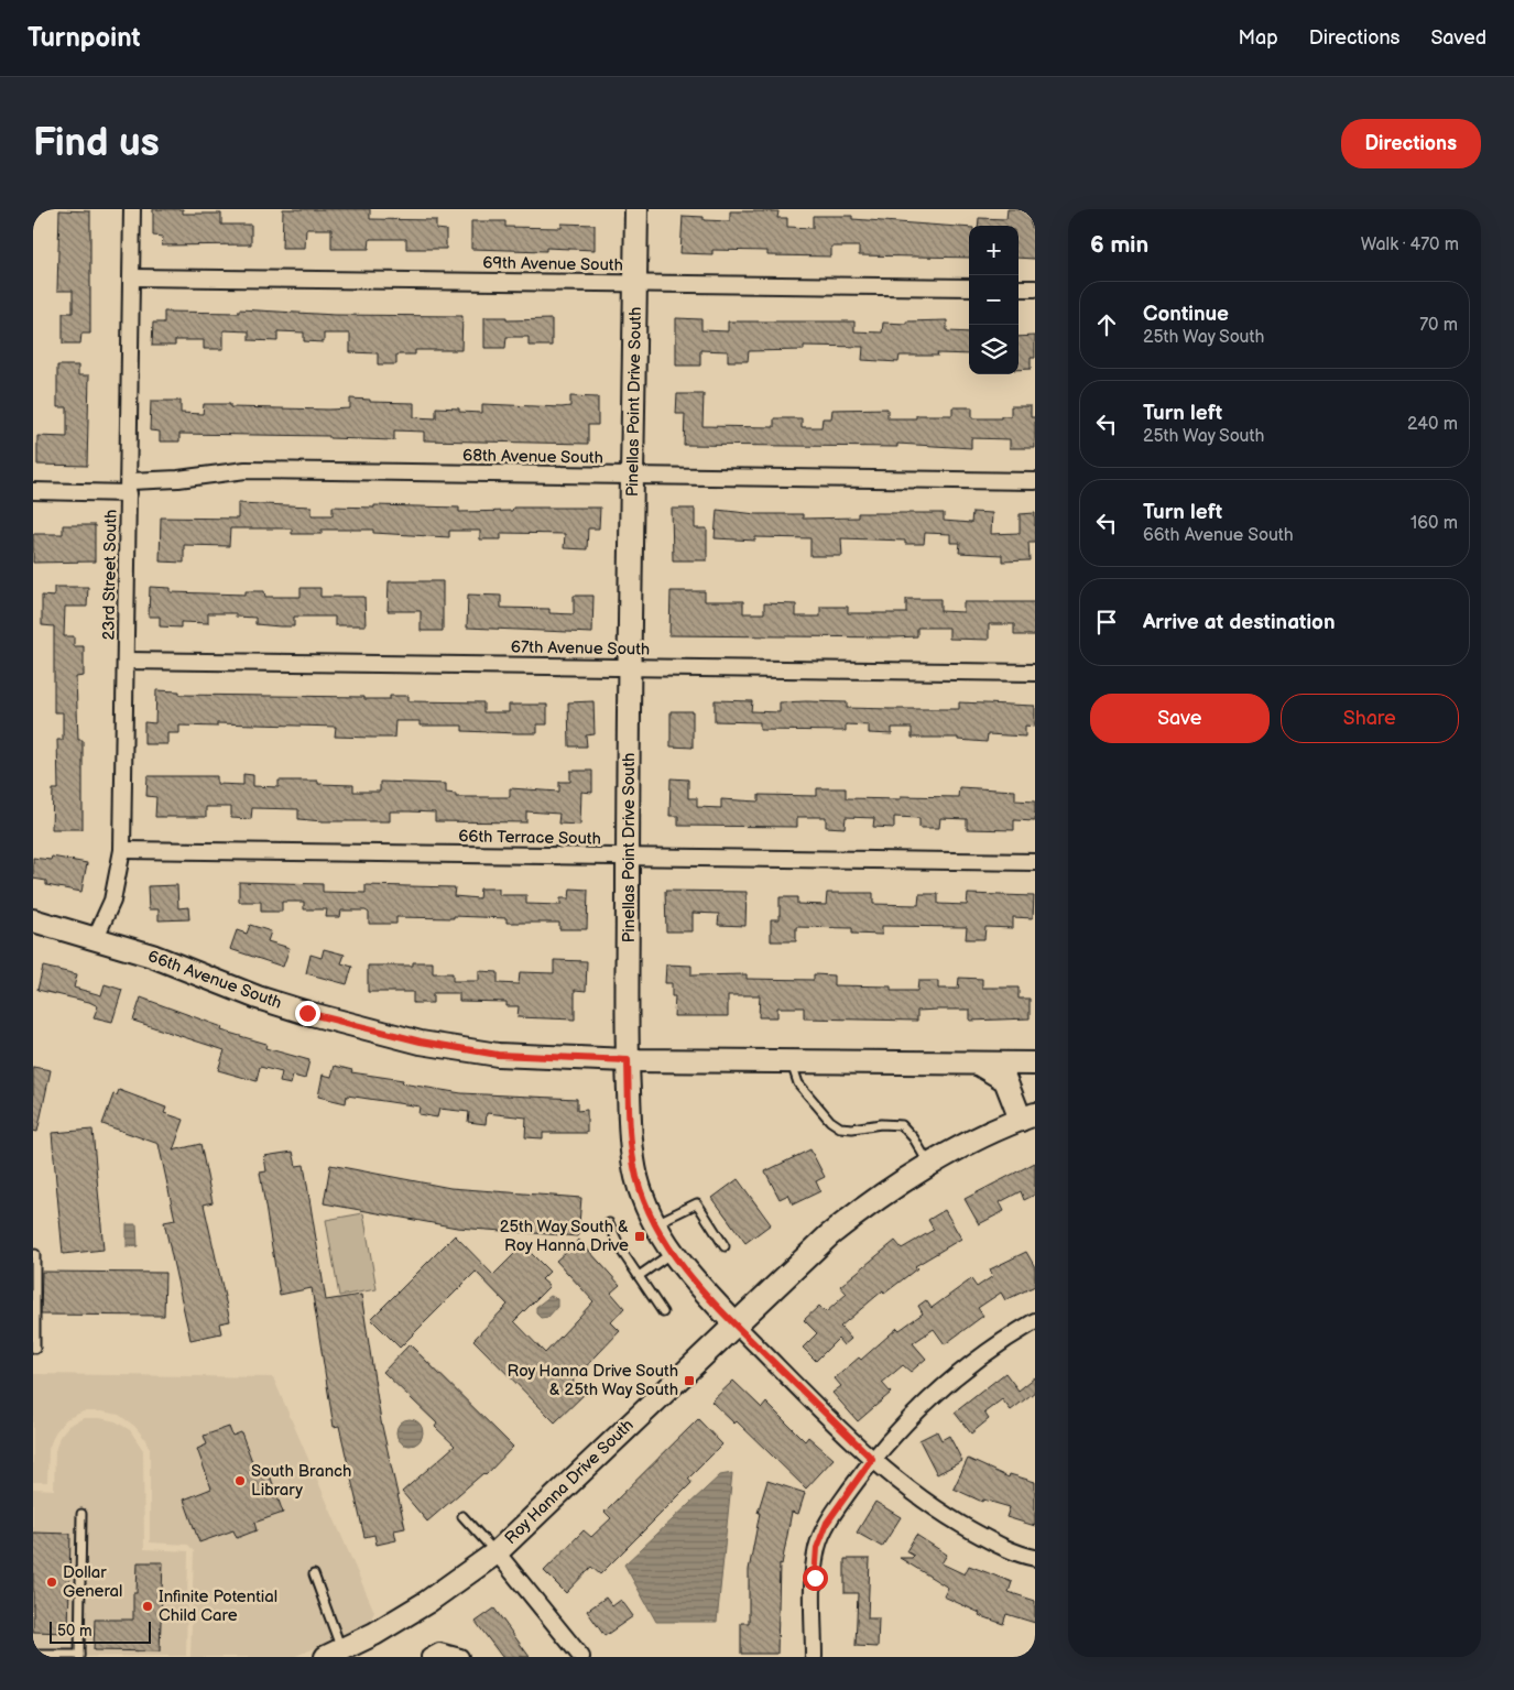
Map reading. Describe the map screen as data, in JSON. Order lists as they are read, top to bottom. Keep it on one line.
{"streets":{"street":["69th Avenue South","Pinellas Point Drive South","68th Avenue South","23rd Street South","67th Avenue South","66th Terrace South","66th Avenue South","Roy Hanna Drive South"]},"crossings":[["69th Avenue South","Pinellas Point Drive South"],["69th Avenue South","23rd Street South"],["Pinellas Point Drive South","68th Avenue South"],["Pinellas Point Drive South","67th Avenue South"],["Pinellas Point Drive South","66th Terrace South"],["Pinellas Point Drive South","66th Avenue South"],["Pinellas Point Drive South","Roy Hanna Drive South"],["68th Avenue South","23rd Street South"],["23rd Street South","67th Avenue South"],["23rd Street South","66th Terrace South"],["23rd Street South","66th Avenue South"]],"places":{"transit":["25th Way South & Roy Hanna Drive","Roy Hanna Drive South & 25th Way South"],"other":["South Branch Library","Dollar General","Infinite Potential Child Care"]},"scale_bar":"50 m","page":{"header":"Turnpoint","nav":["Map","Directions","Saved"],"buttons":["Directions",["Save","Share"]],"title":"Find us","heading":["6 min","Walk · 470 m"],"map_buttons":["+","−"],"list":[["Continue","25th Way South","70 m"],["Turn left","25th Way South","240 m"],["Turn left","66th Avenue South","160 m"],"Arrive at destination"],"scale":"50 m"}}
